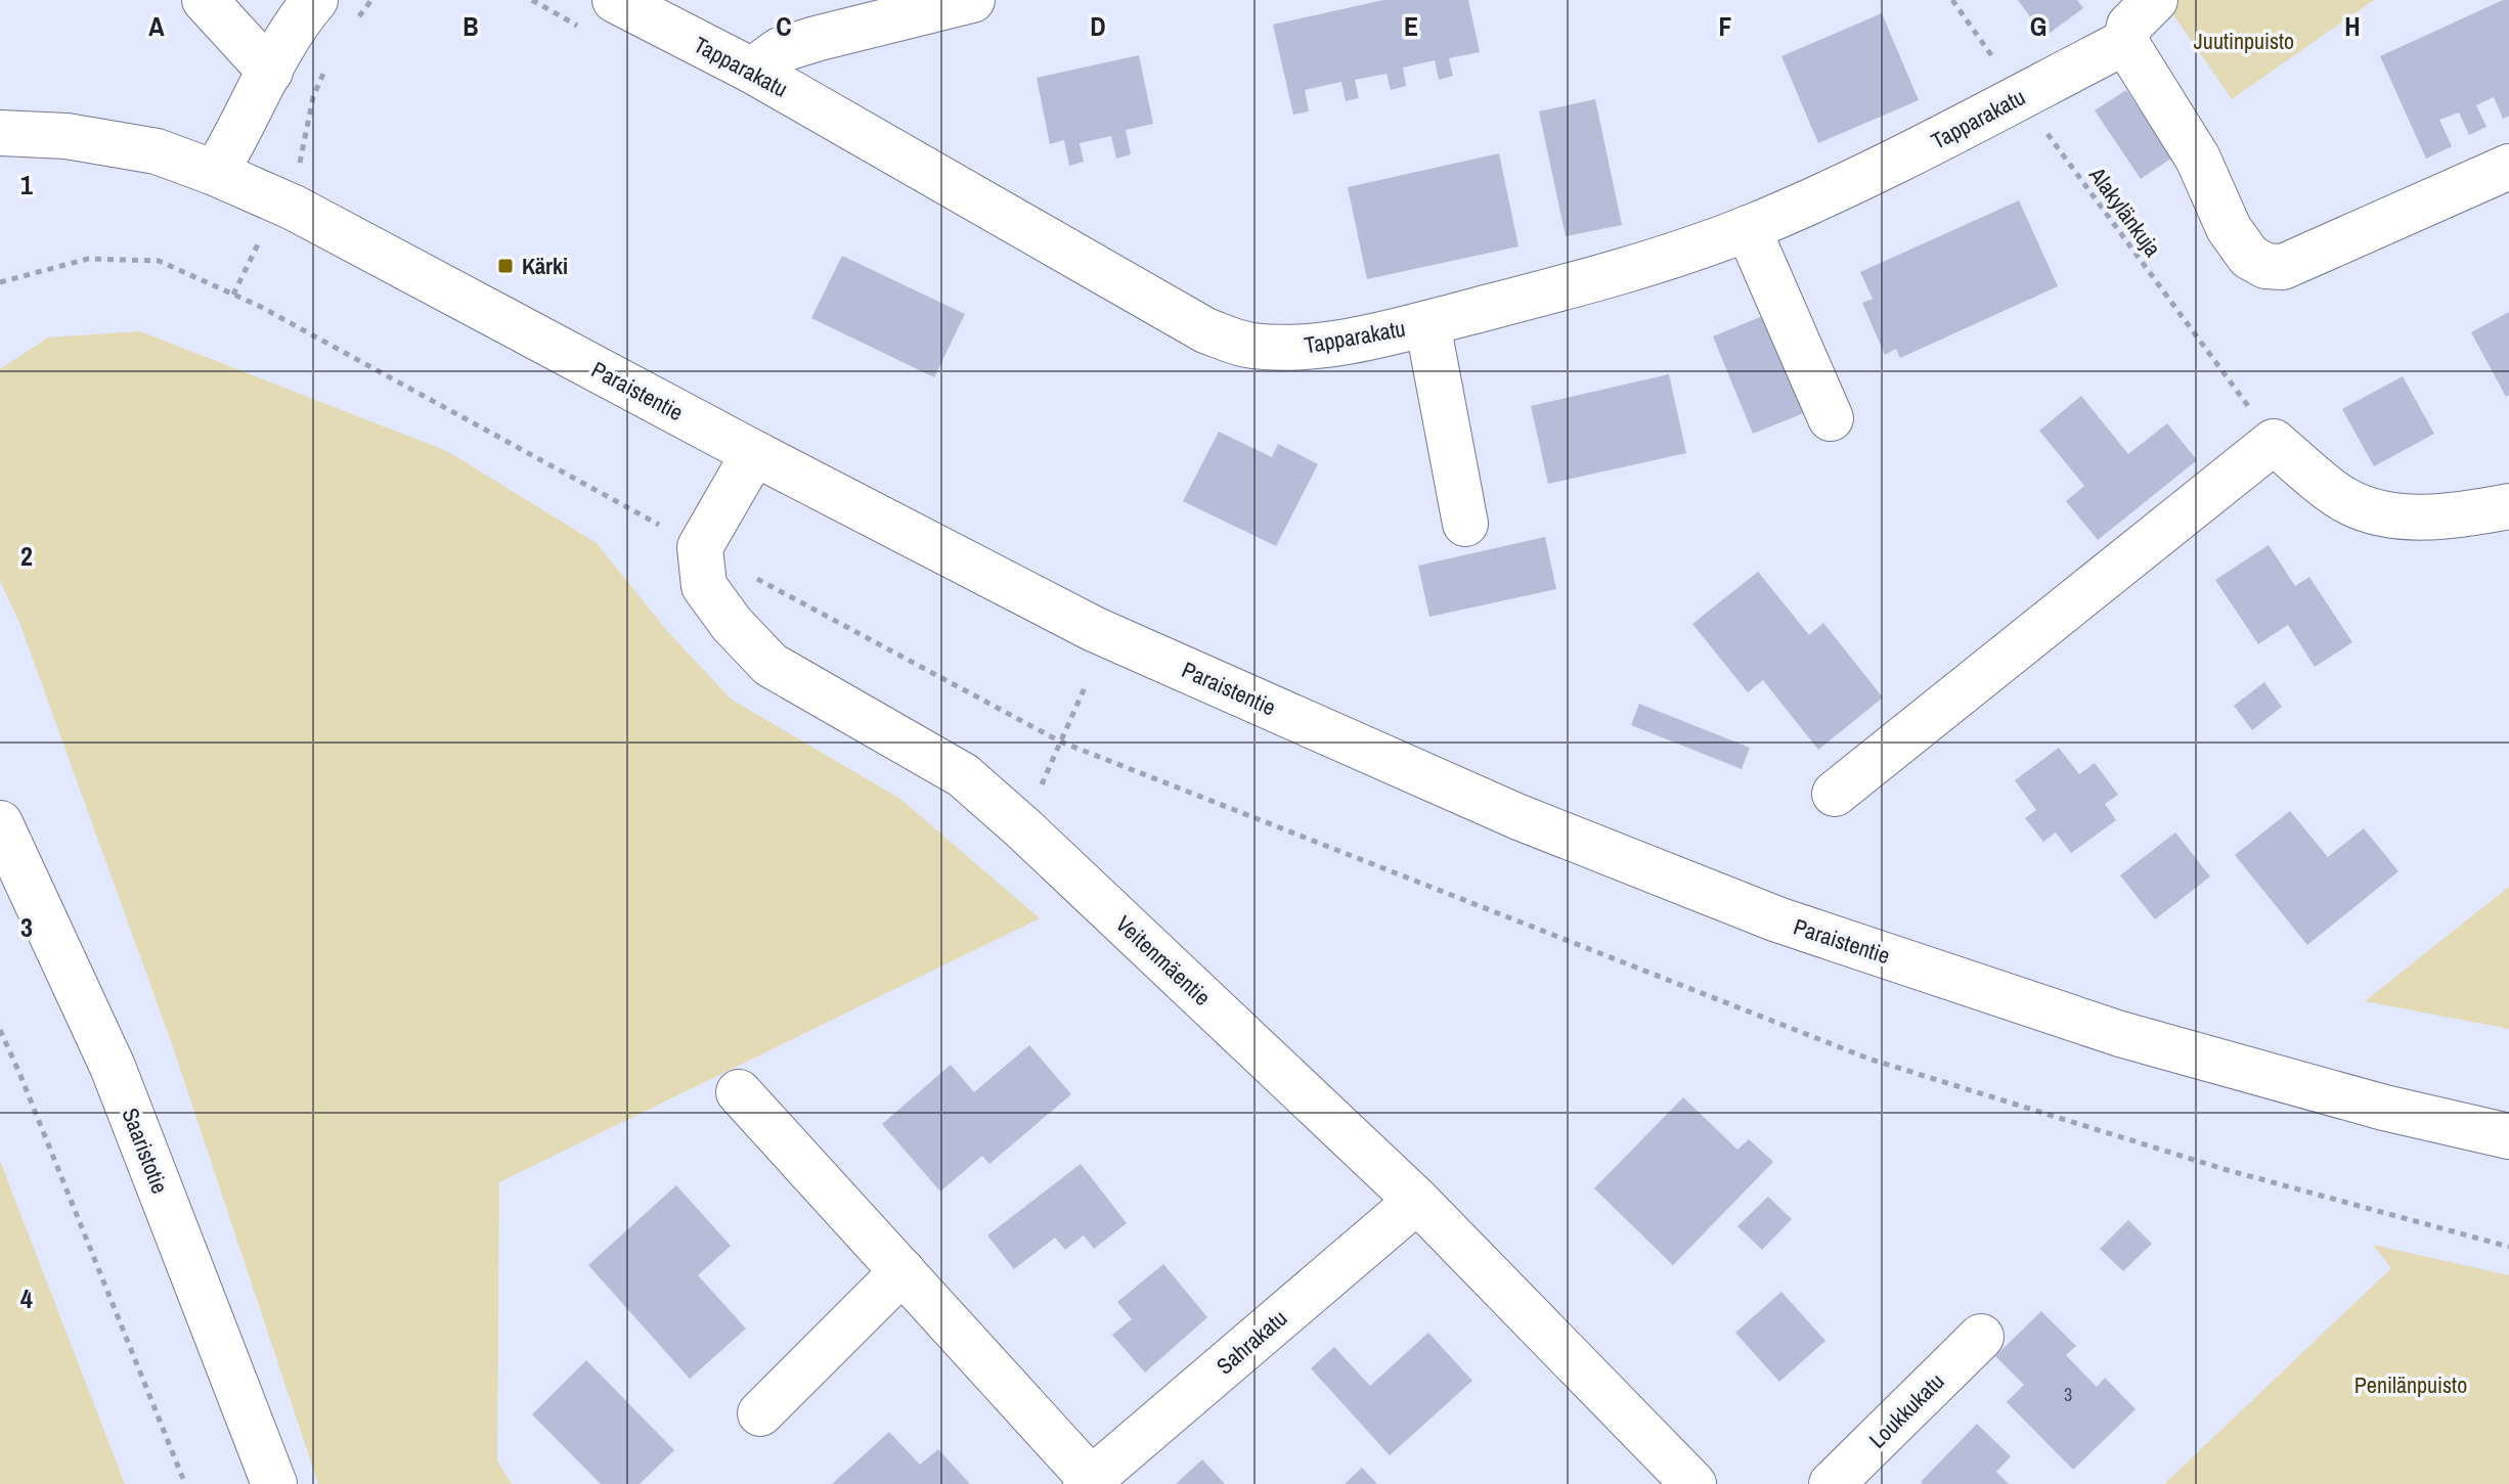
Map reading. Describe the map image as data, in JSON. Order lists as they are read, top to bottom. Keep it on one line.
{"streets":{"street":["Tapparakatu","Paraistentie","Veitenmäentie","Saaristotie","Sahrakatu","Loukkukatu"],"path":["Alakylänkuja"]},"crossings":[["Tapparakatu","Alakylänkuja"],["Veitenmäentie","Sahrakatu"]],"parks":["Juutinpuisto","Penilänpuisto"],"places":{"transit":["Kärki"]},"house_numbers":["3"],"grid":{"columns":["A","B","C","D","E","F","G","H"],"rows":["1","2","3","4"]}}
